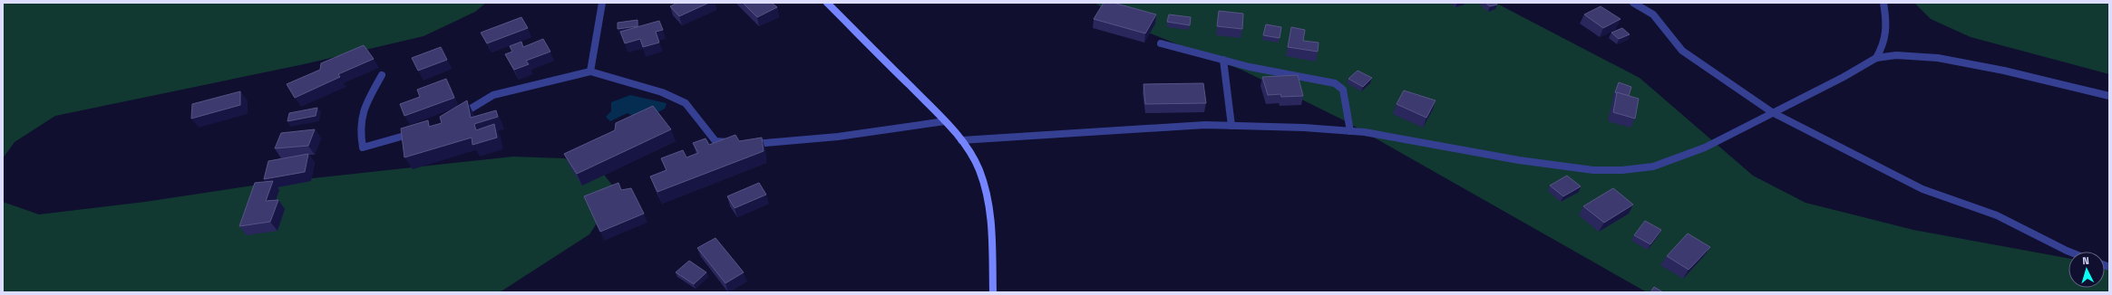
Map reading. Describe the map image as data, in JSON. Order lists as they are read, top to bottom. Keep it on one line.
{"north":"top"}
